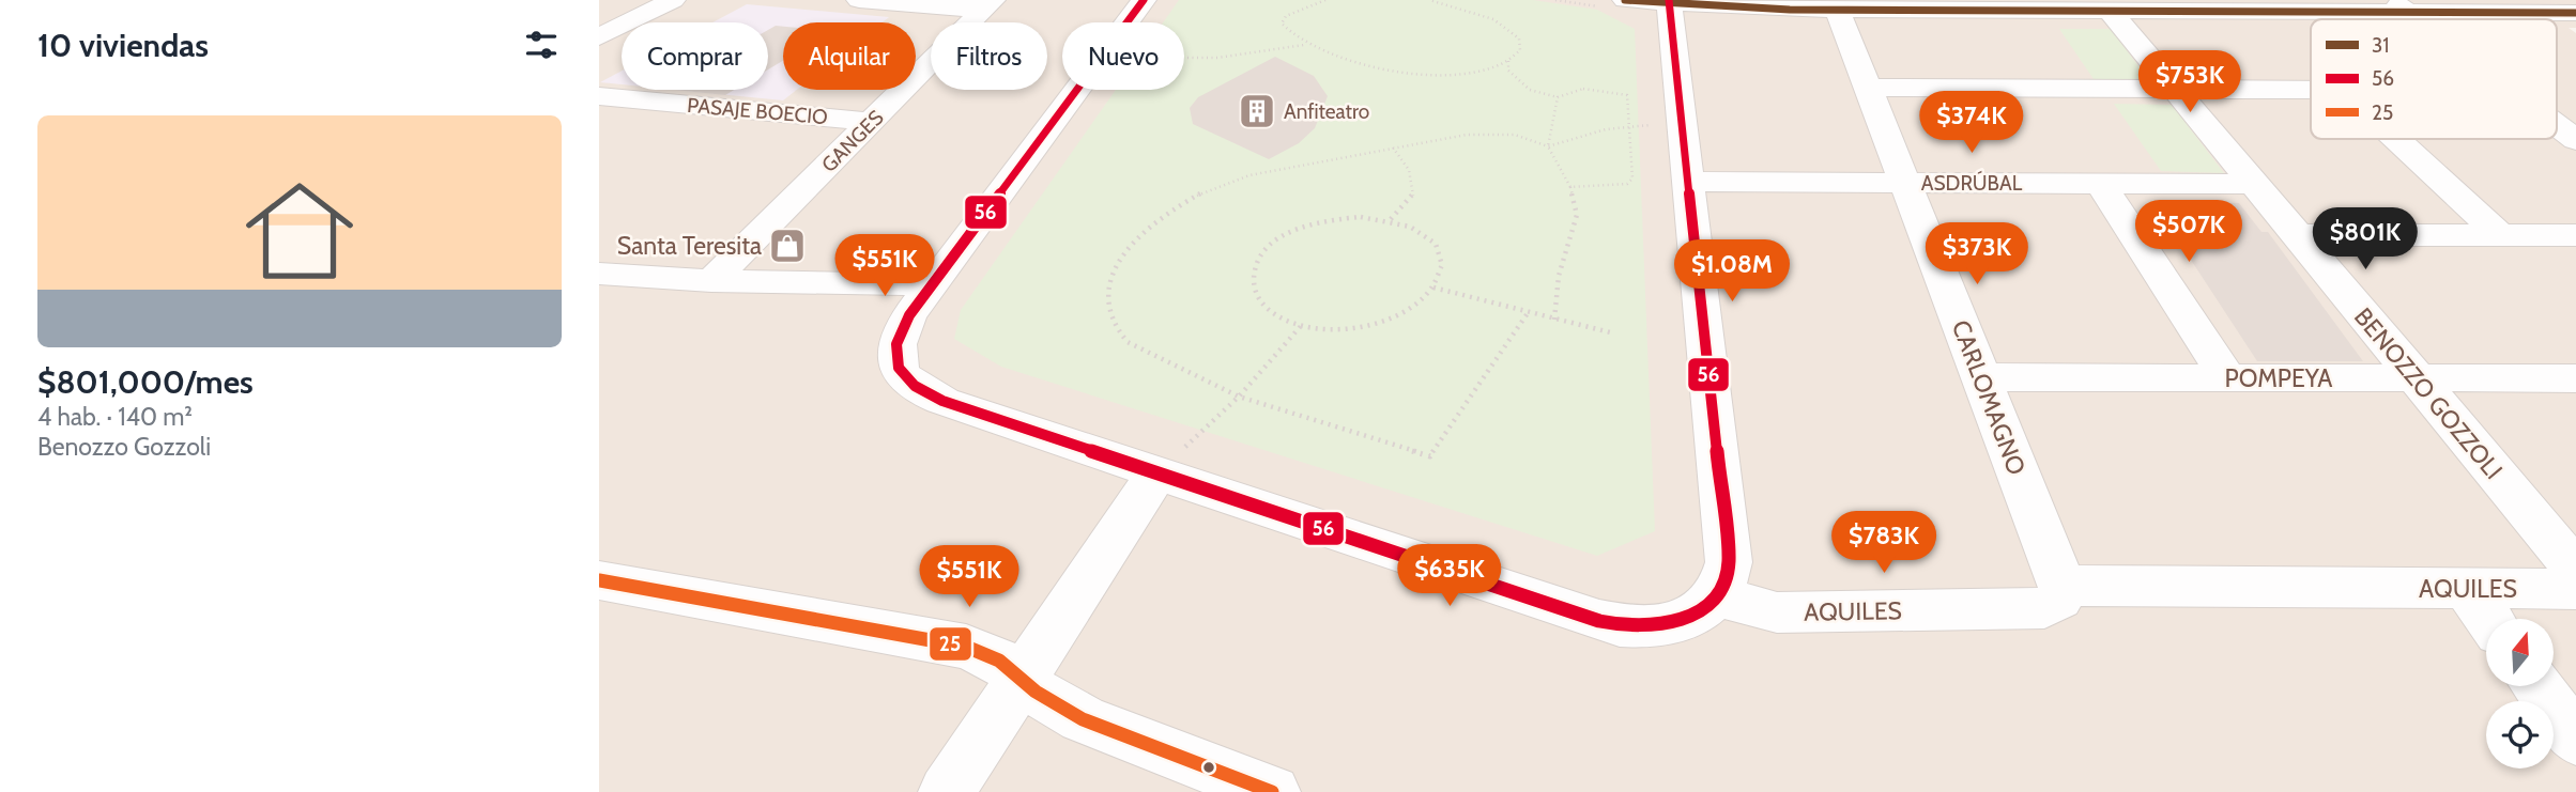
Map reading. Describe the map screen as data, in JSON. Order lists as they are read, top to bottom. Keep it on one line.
{"streets":{"street":["PASAJE BOECIO","GANGES","ASDRÚBAL","POMPEYA","BENOZZO GOZZOLI","CARLOMAGNO","AQUILES"]},"crossings":[["PASAJE BOECIO","GANGES"],["ASDRÚBAL","BENOZZO GOZZOLI"],["ASDRÚBAL","CARLOMAGNO"],["POMPEYA","BENOZZO GOZZOLI"],["POMPEYA","CARLOMAGNO"],["CARLOMAGNO","AQUILES"]],"places":{"building":["Anfiteatro"],"shop":["Santa Teresita"]},"lines":["transit line 31","transit line 56","transit line 25"],"legend":["31","56","25"],"north":"top","page":{"heading":"10 viviendas","chip":["Comprar","Alquilar","Filtros","Nuevo"],"price":["$753K","$374K","$507K","$801K","$373K","$551K","$1.08M","$783K","$635K","$551K"],"list":[{"name":"$801,000/mes","note":"4 hab. · 140 m² · Benozzo Gozzoli"}]}}
